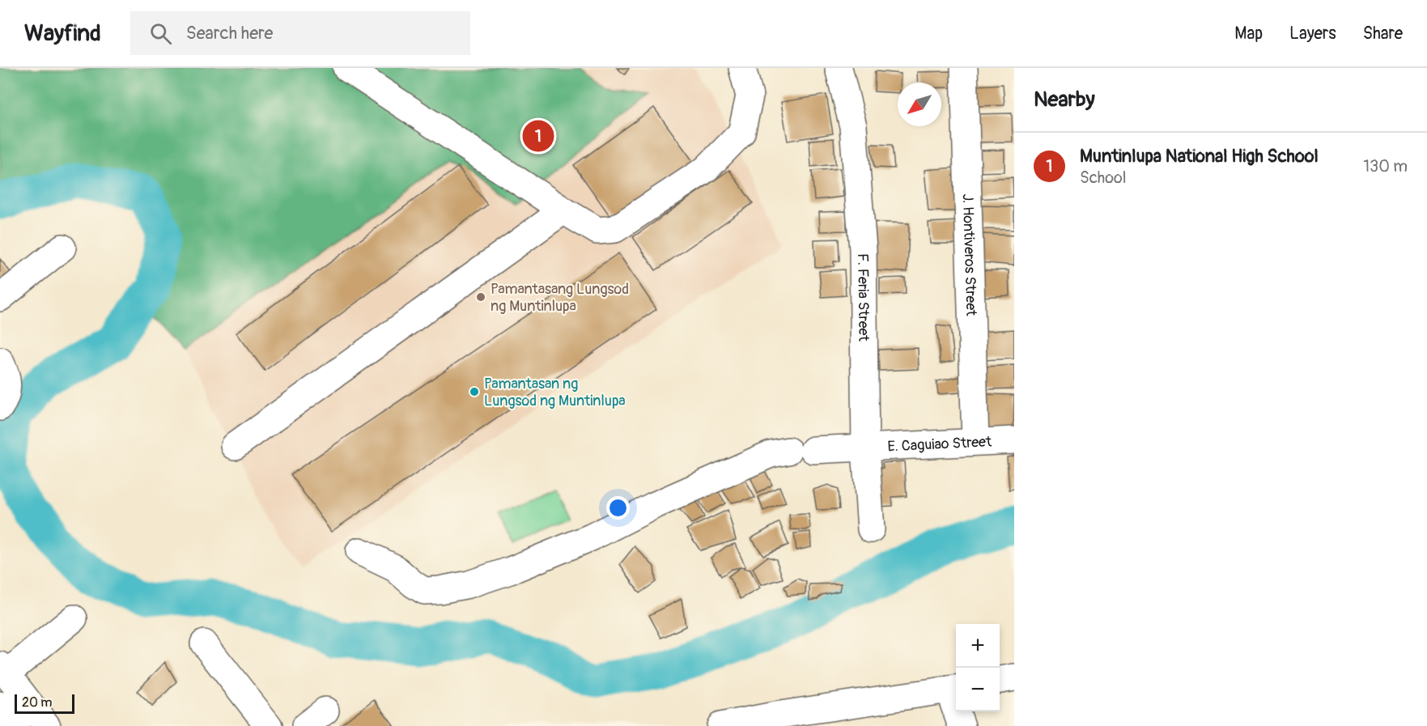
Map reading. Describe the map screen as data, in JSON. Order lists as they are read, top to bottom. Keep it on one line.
{"streets":{"street":["J. Hontiveros Street","F. Feria Street","E. Caguiao Street"]},"crossings":[["J. Hontiveros Street","E. Caguiao Street"],["F. Feria Street","E. Caguiao Street"]],"places":["Pamantasang Lungsod ng Muntinlupa","Pamantasan ng Lungsod ng Muntinlupa"],"scale_bar":"20 m","north":"bottom left","page":{"header":"Wayfind","search":"Search here","nav":["Map","Layers","Share"],"heading":"Nearby","pins":"1","list":[{"mark":"1","name":"Muntinlupa National High School","note":"School","value":"130 m"}],"map_buttons":["+","−"],"scale":"20 m"}}
